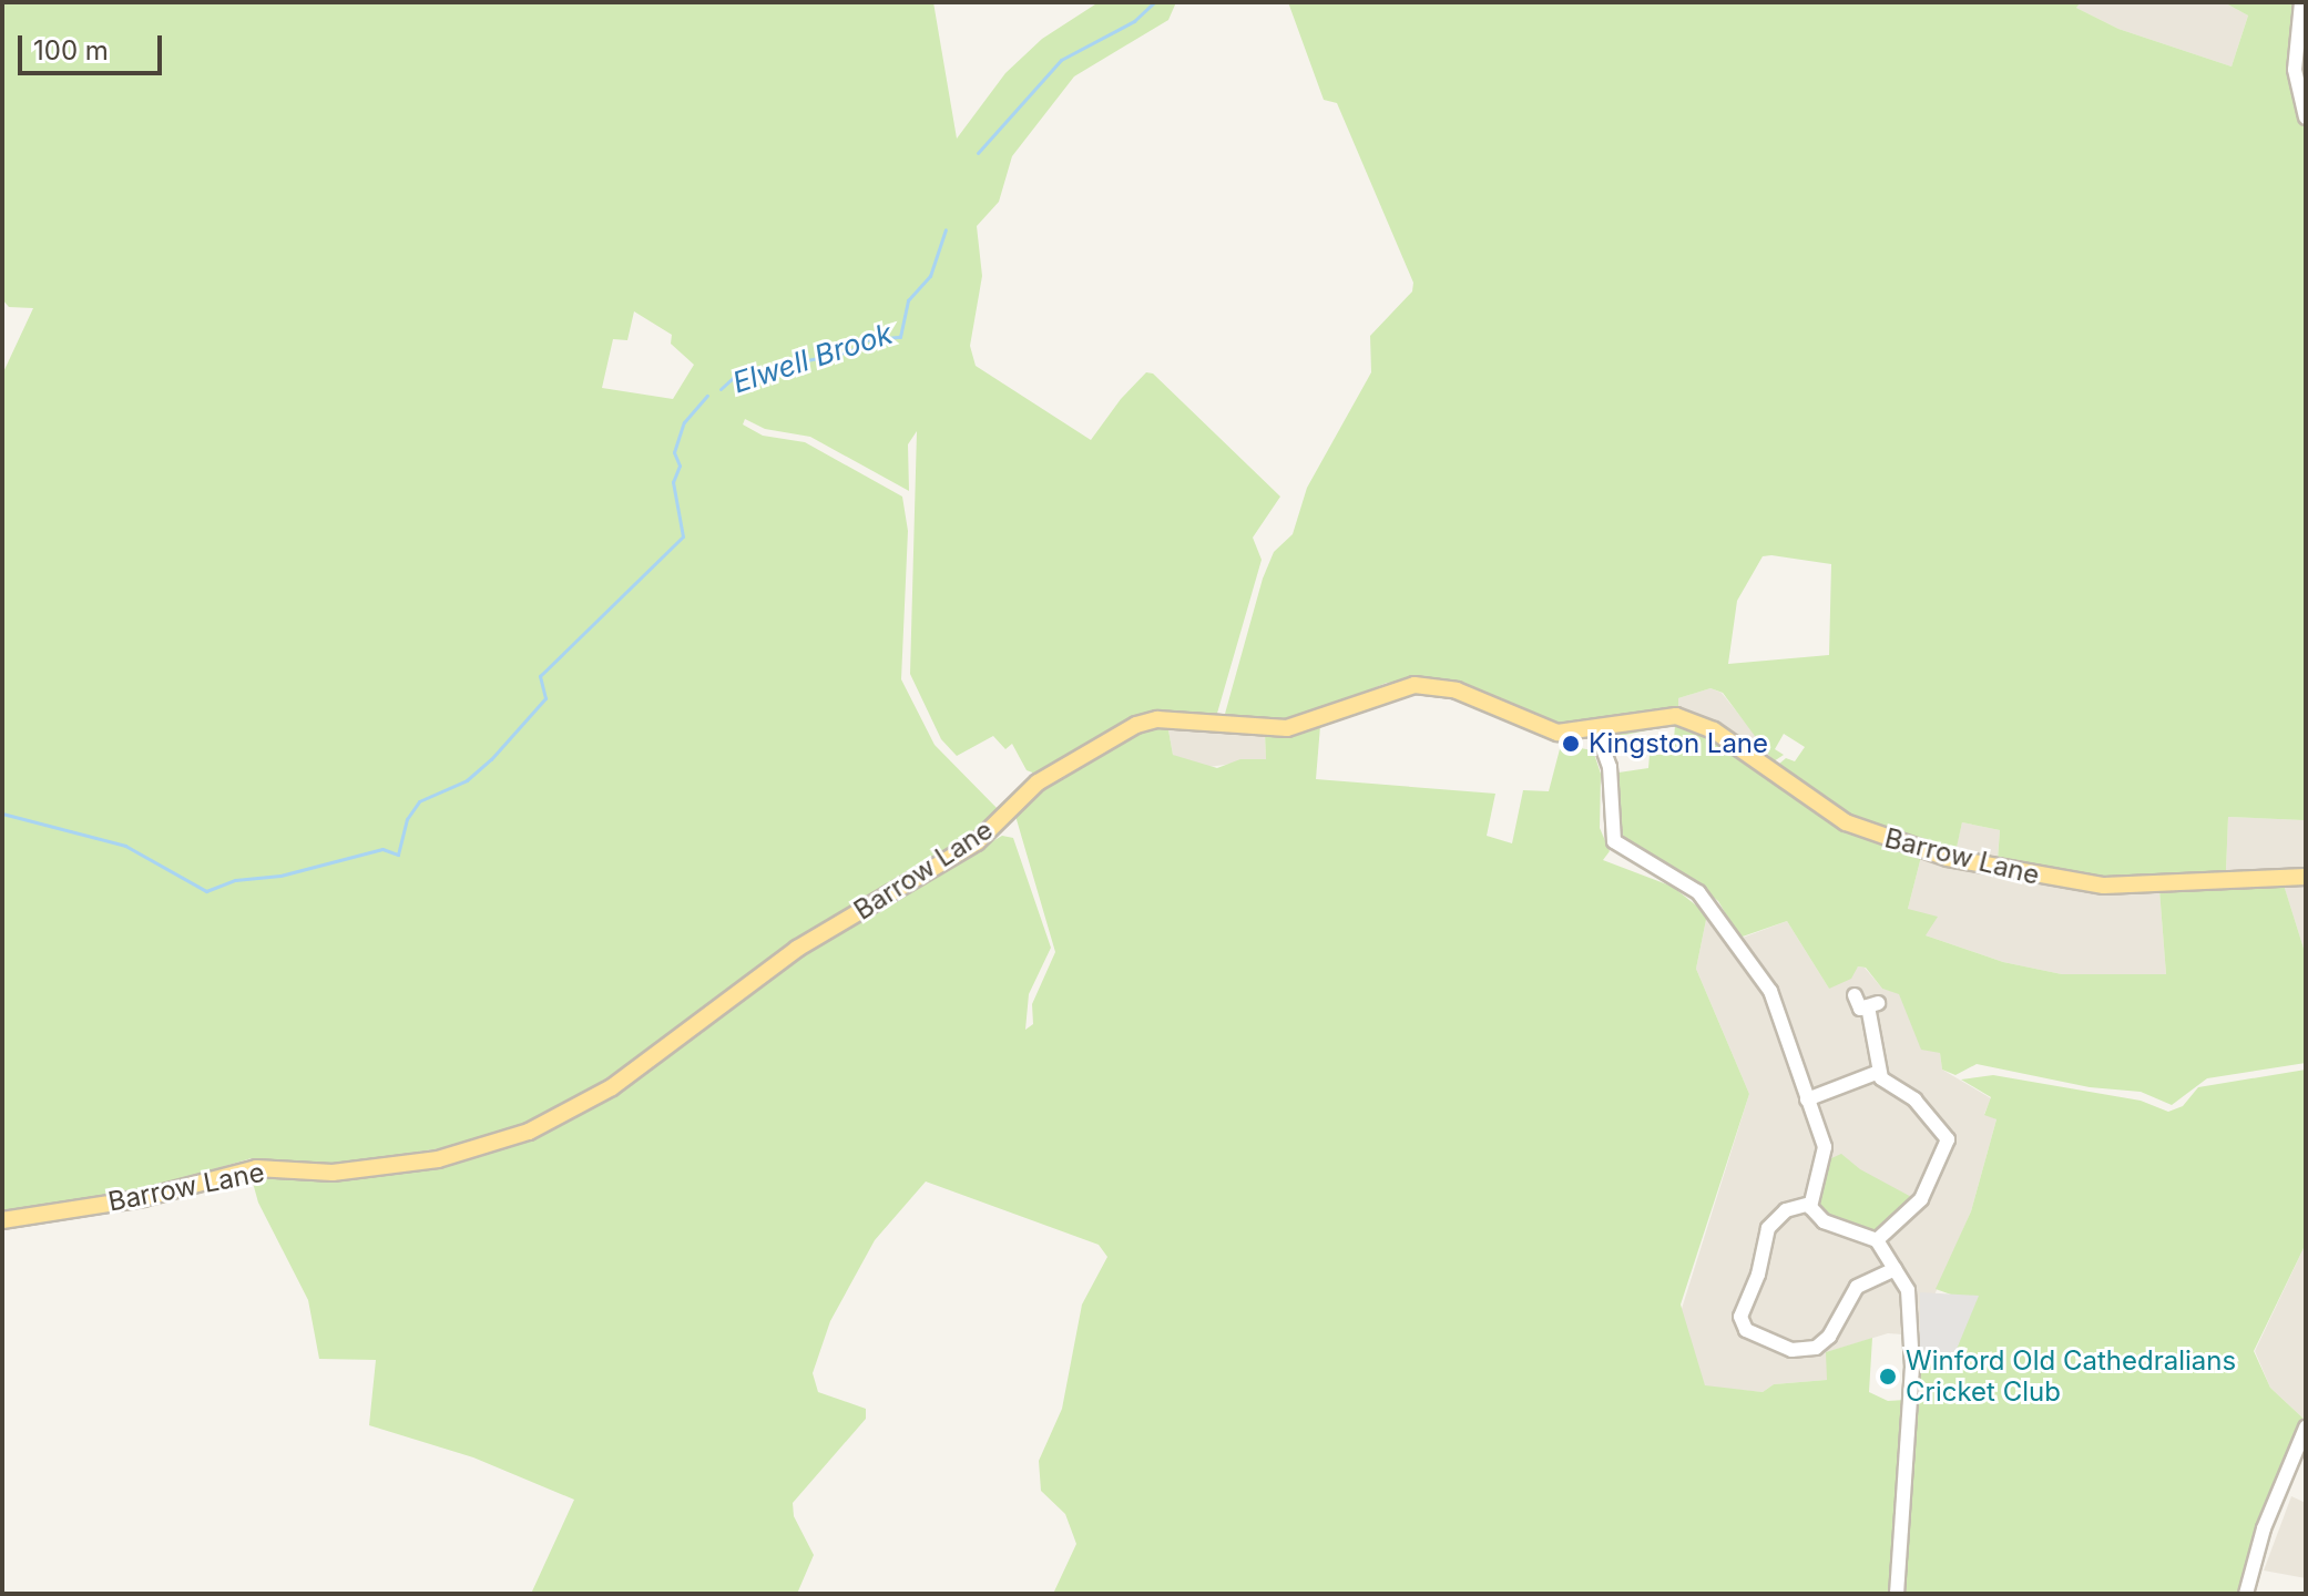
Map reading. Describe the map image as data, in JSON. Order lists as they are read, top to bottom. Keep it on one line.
{"streets":{"main road":["Barrow Lane"]},"water":["Elwell Brook"],"places":["Kingston Lane","Winford Old Cathedralians Cricket Club"],"scale_bar":"100 m"}
